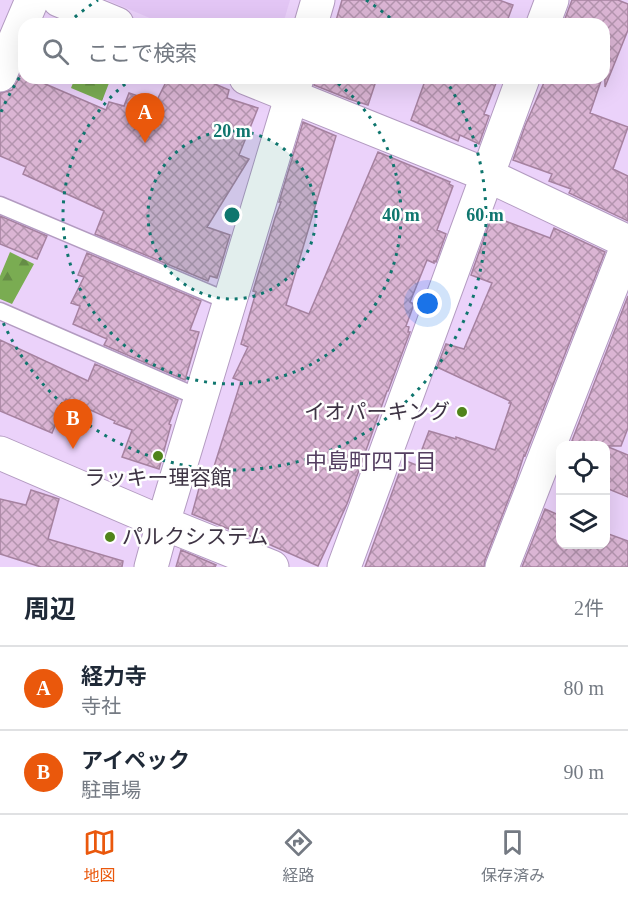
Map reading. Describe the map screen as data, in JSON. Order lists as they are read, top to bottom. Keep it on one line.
{"districts":["中島町四丁目"],"places":["イオパーキング","ラッキー理容館","パルクシステム"],"page":{"search":"ここで検索","pins":["A","B"],"heading":["周辺","2件"],"list":[{"mark":"A","name":"経力寺","note":"寺社","value":"80 m"},{"mark":"B","name":"アイペック","note":"駐車場","value":"90 m"}],"nav":["地図","経路","保存済み"]},"rings":["20 m","40 m","60 m"]}
